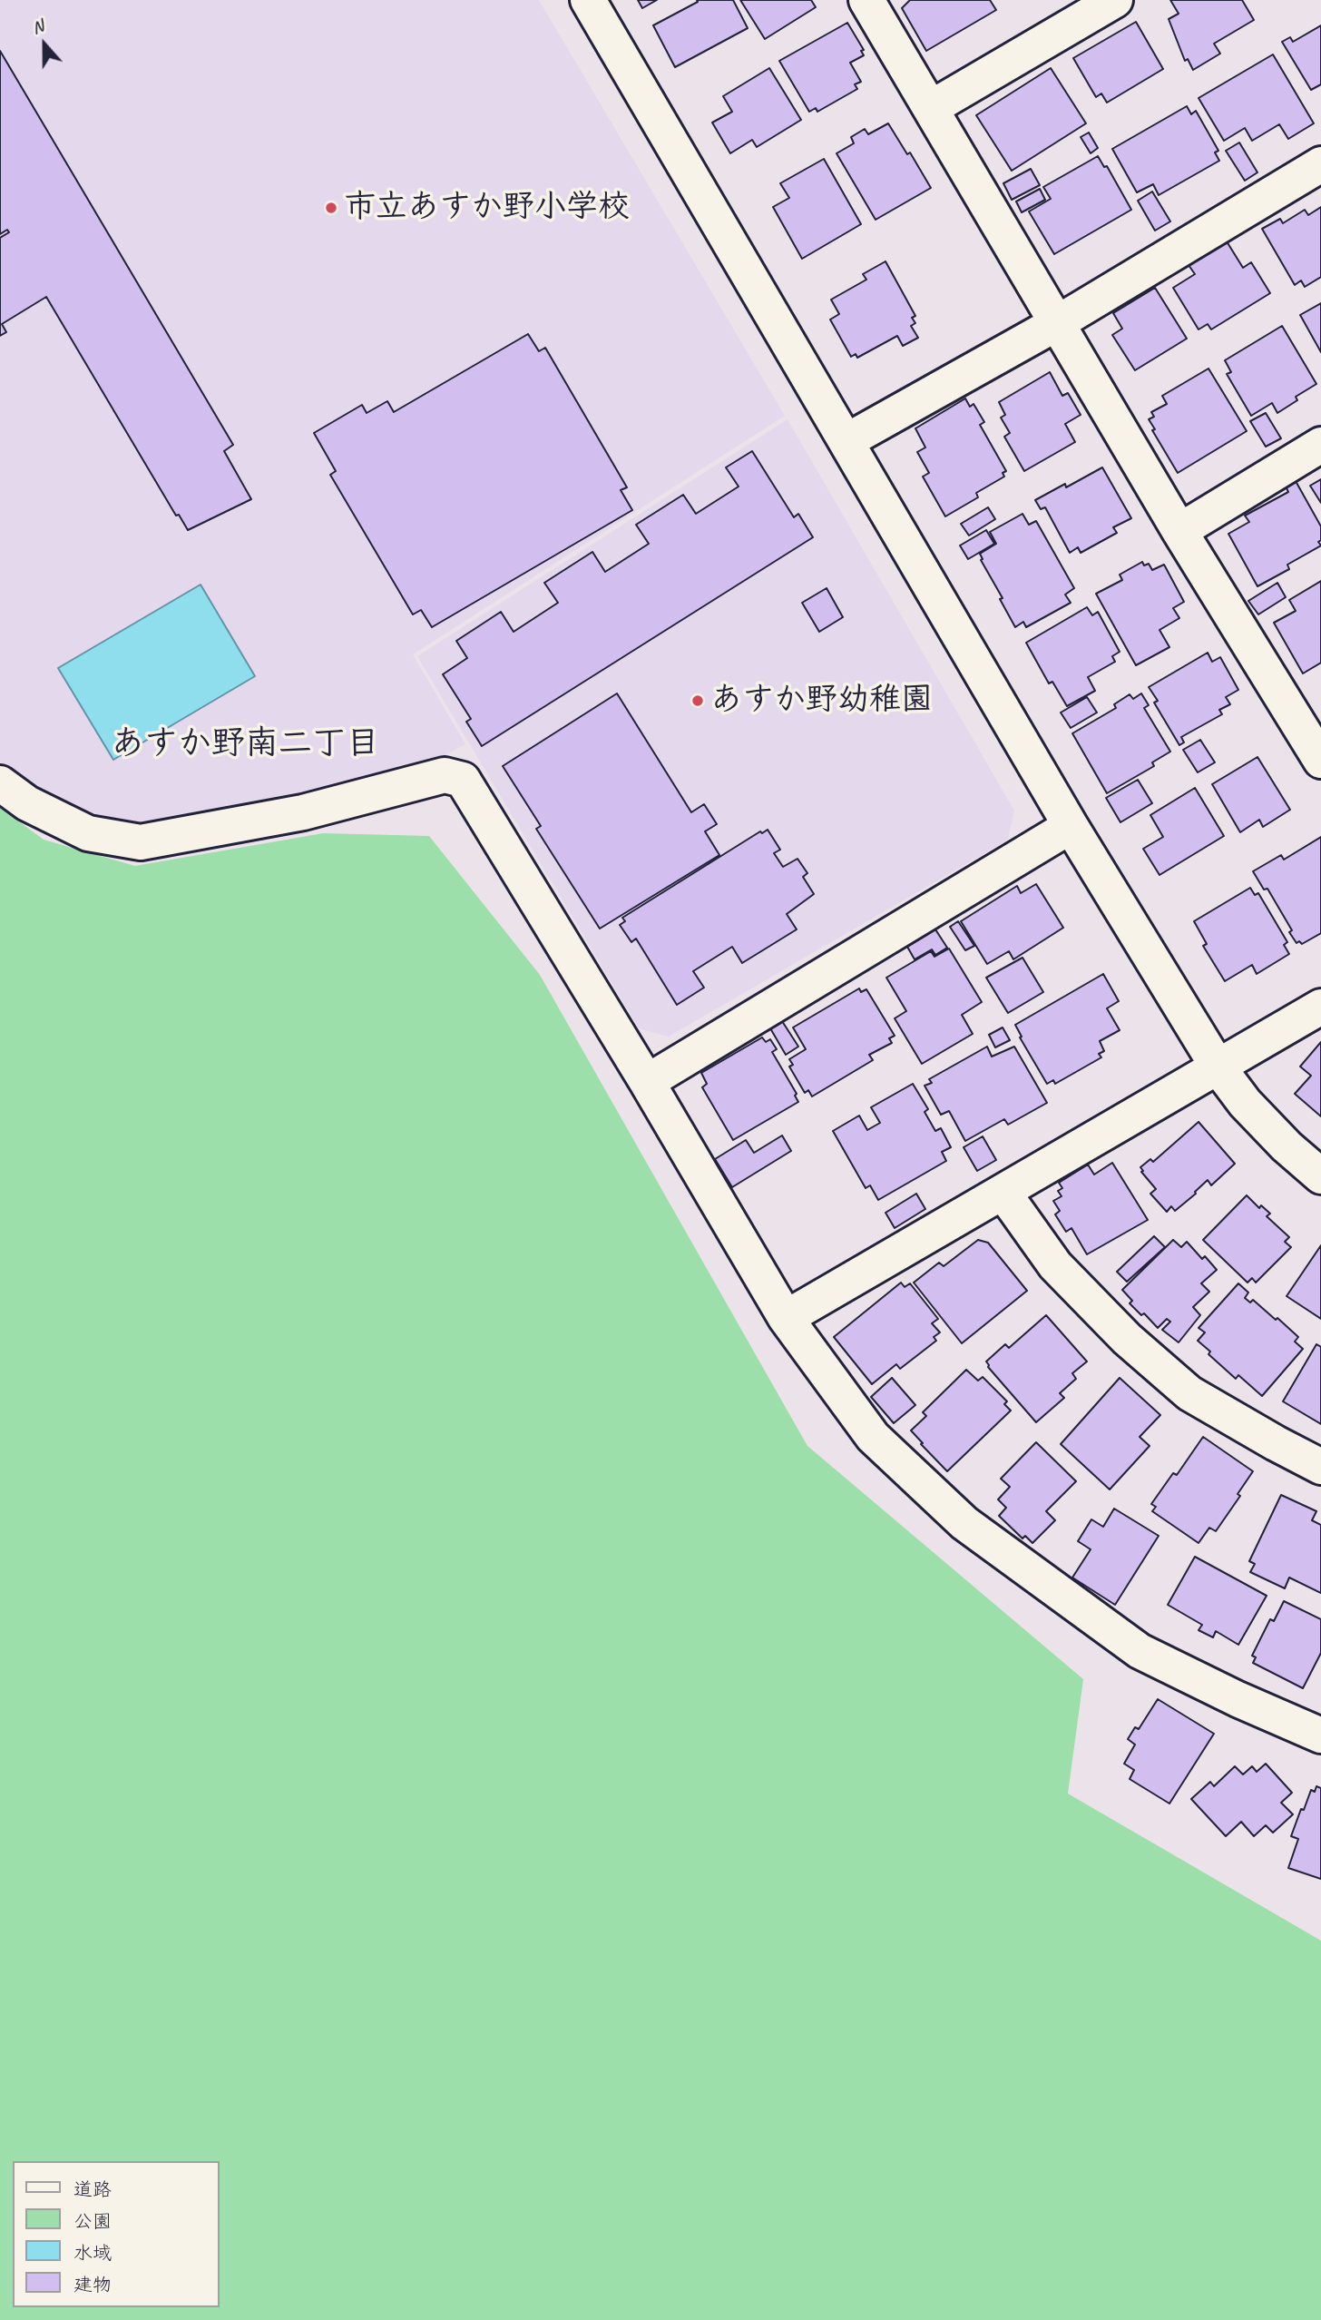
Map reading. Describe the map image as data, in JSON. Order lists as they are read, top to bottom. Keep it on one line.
{"districts":["あすか野南二丁目"],"places":["市立あすか野小学校","あすか野幼稚園"],"legend":["道路","公園","水域","建物"],"north":"top"}
